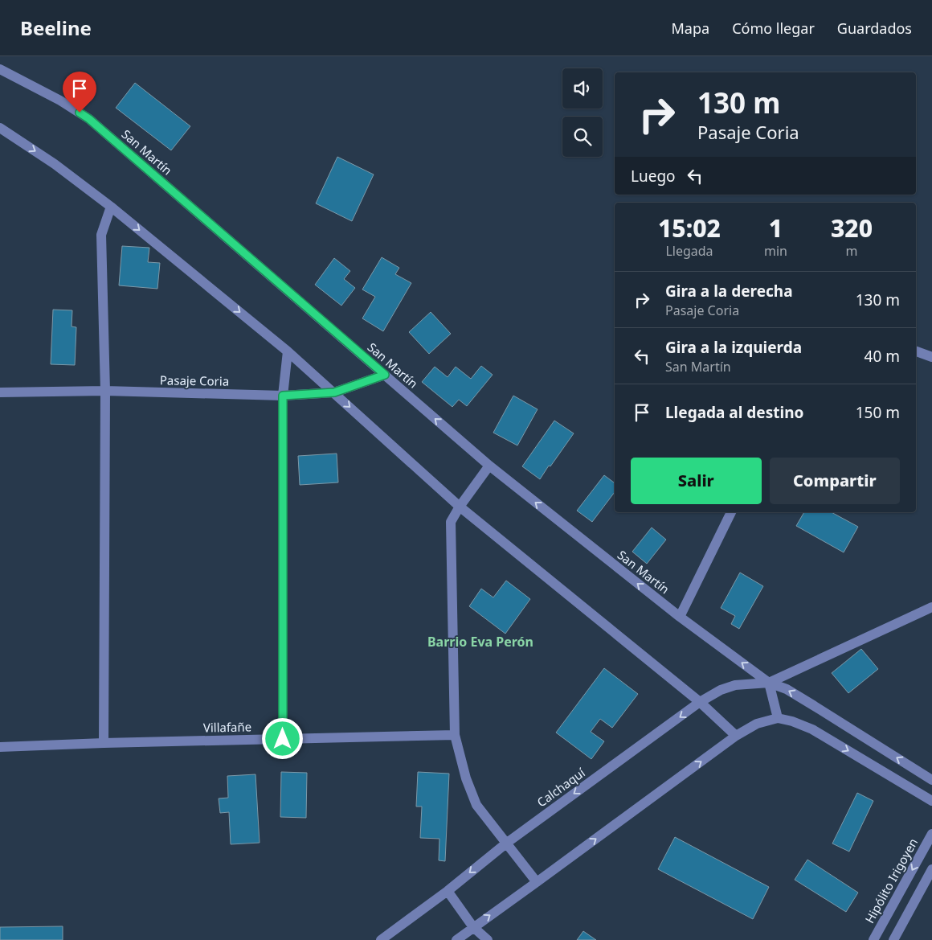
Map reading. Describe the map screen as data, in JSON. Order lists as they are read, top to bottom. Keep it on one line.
{"streets":{"street":["San Martín","Pasaje Coria","Villafañe","Calchaquí","Hipólito Irigoyen"]},"crossings":[["San Martín","Pasaje Coria"],["San Martín","Calchaquí"]],"districts":["Barrio Eva Perón"],"page":{"header":"Beeline","nav":["Mapa","Cómo llegar","Guardados"],"turn":["130 m","Pasaje Coria"],"then":"Luego","eta":["15:02","Llegada","1","min","320","m"],"list":[{"name":"Gira a la derecha","note":"Pasaje Coria","value":"130 m"},{"name":"Gira a la izquierda","note":"San Martín","value":"40 m"},{"name":"Llegada al destino","value":"150 m"}],"buttons":["Salir","Compartir"]}}
